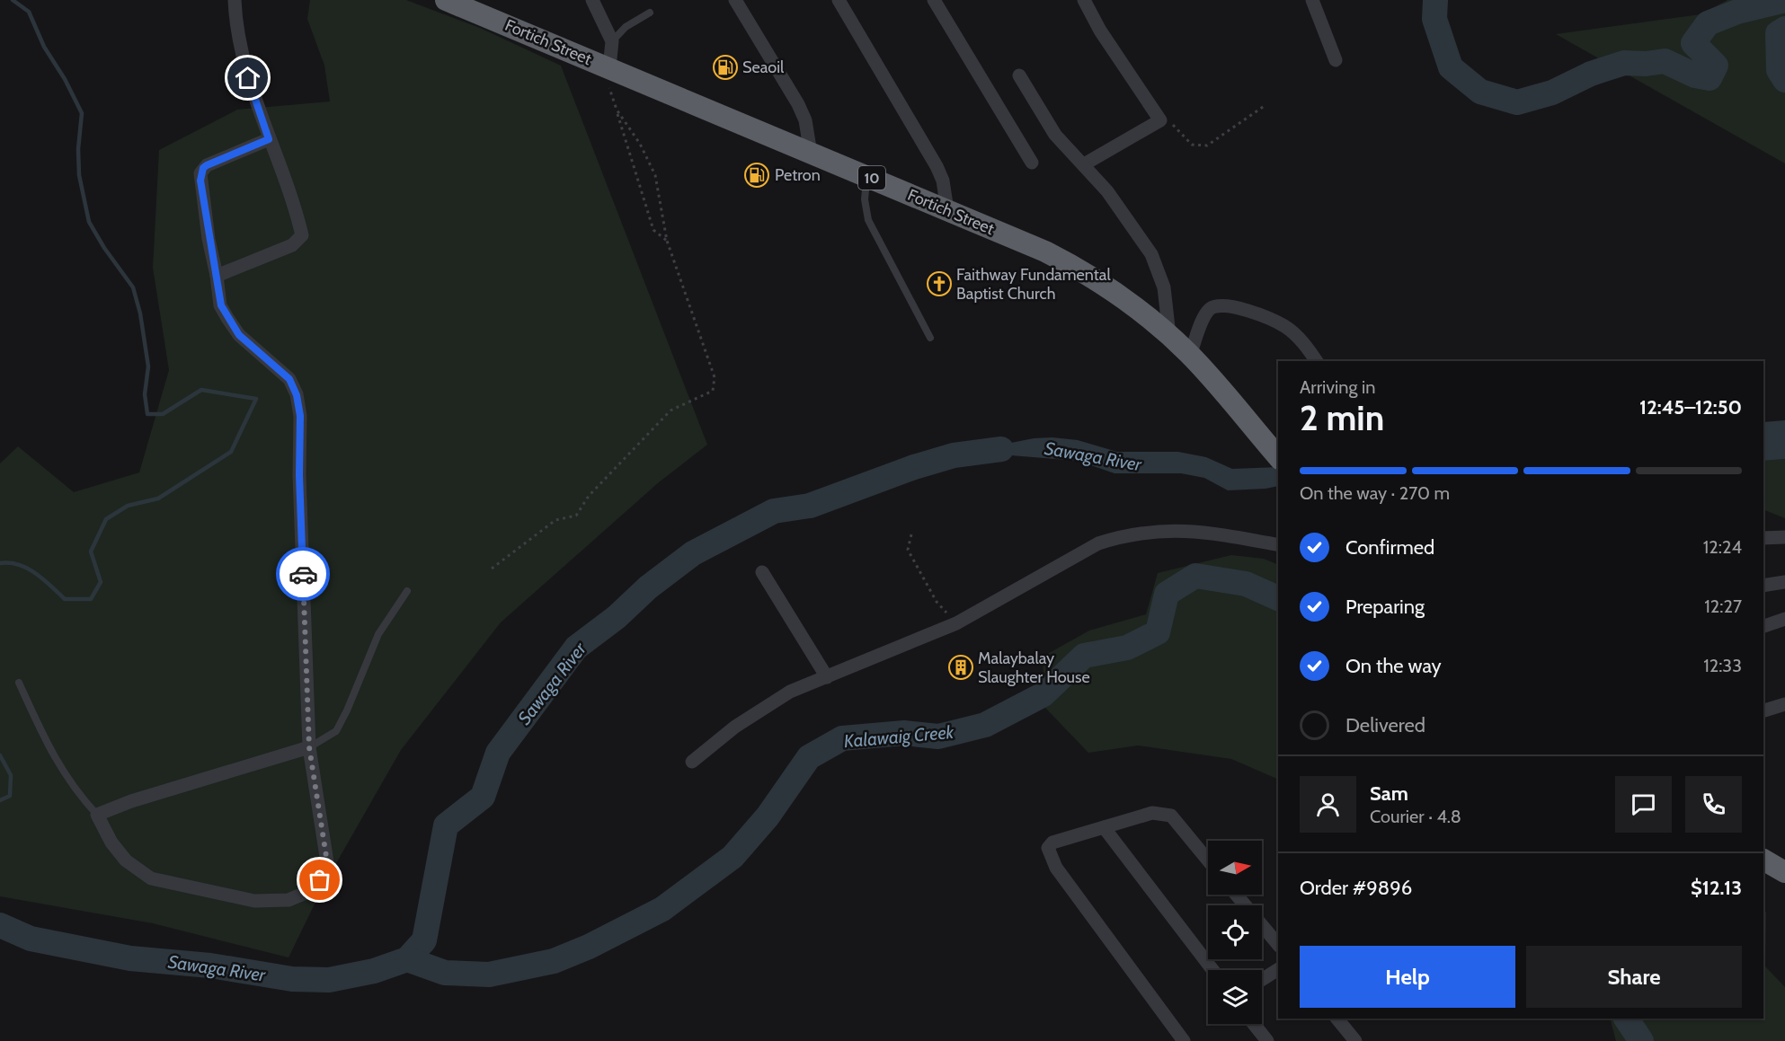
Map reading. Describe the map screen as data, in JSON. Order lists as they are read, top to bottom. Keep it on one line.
{"streets":{"highway":["Fortich Street","10"]},"water":["Sawaga River","Kalawaig Creek"],"places":{"fuel station":["Seaoil","Petron"],"church":["Faithway Fundamental Baptist Church"],"building":["Malaybalay Slaughter House"]},"north":"right","page":{"heading":["2 min","Arriving in","12:45–12:50"],"panel":["Sam","Courier · 4.8","Order #9896","$12.13"],"bar":"On the way · 270 m","list":[["Confirmed","12:24"],["Preparing","12:27"],["On the way","12:33"],"Delivered"],"buttons":["Help","Share"]}}
